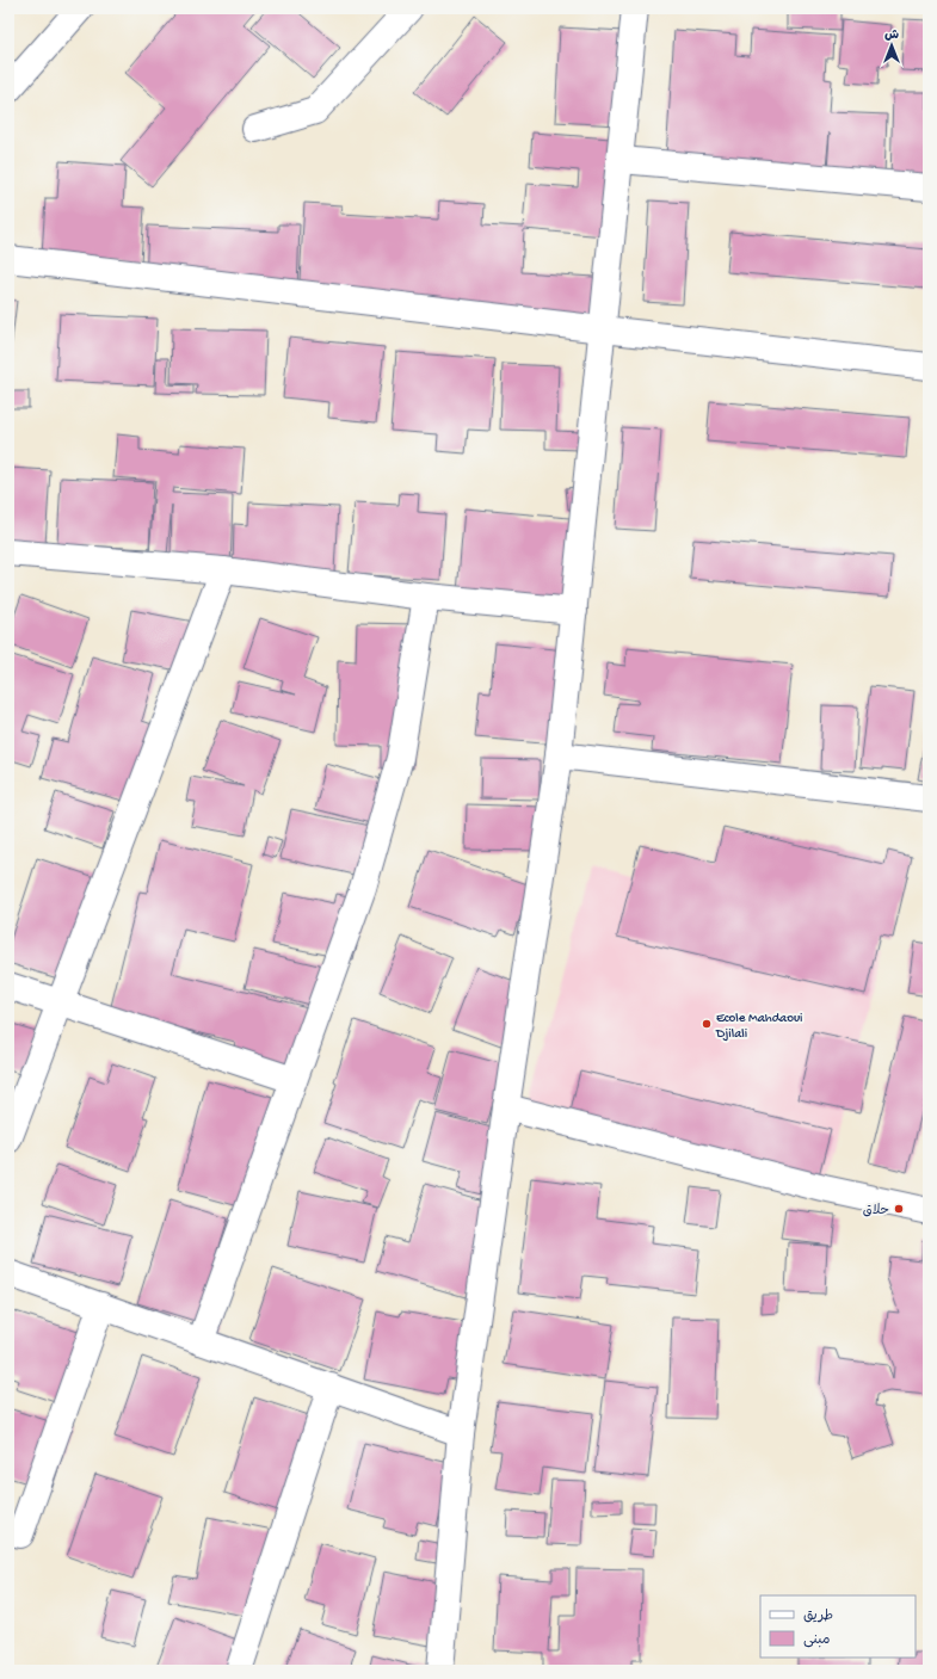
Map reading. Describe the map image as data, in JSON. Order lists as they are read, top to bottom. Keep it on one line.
{"places":["Ecole Mahdaoui Djilali","حلاق"],"legend":["طريق","مبنى"],"north":"top"}
